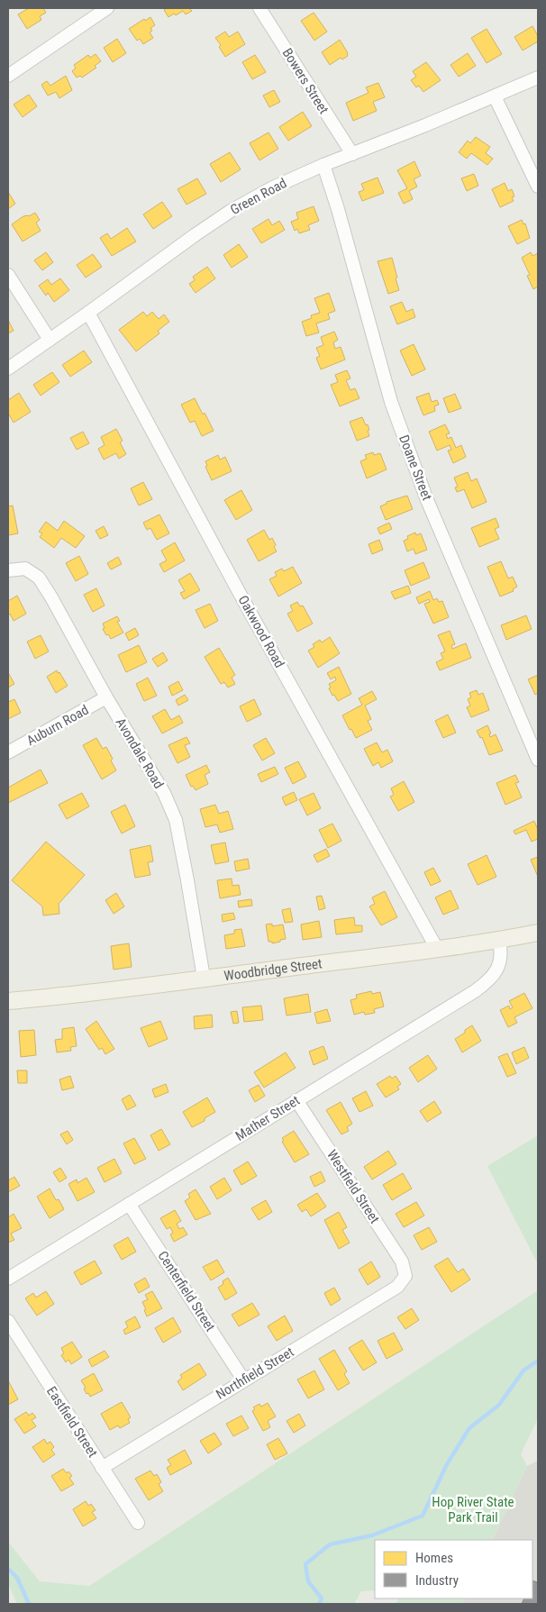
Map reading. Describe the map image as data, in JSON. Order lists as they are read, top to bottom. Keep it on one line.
{"streets":{"main road":["Woodbridge Street"],"street":["Bowers Street","Green Road","Doane Street","Oakwood Road","Auburn Road","Avondale Road","Mather Street","Westfield Street","Centerfield Street","Northfield Street","Eastfield Street"]},"crossings":[["Bowers Street","Green Road"],["Green Road","Doane Street"],["Green Road","Oakwood Road"],["Oakwood Road","Woodbridge Street"],["Auburn Road","Avondale Road"],["Avondale Road","Woodbridge Street"],["Woodbridge Street","Mather Street"],["Mather Street","Westfield Street"],["Mather Street","Centerfield Street"],["Westfield Street","Northfield Street"],["Centerfield Street","Northfield Street"],["Northfield Street","Eastfield Street"]],"parks":["Hop River State Park Trail"],"legend":["Homes","Industry"]}
